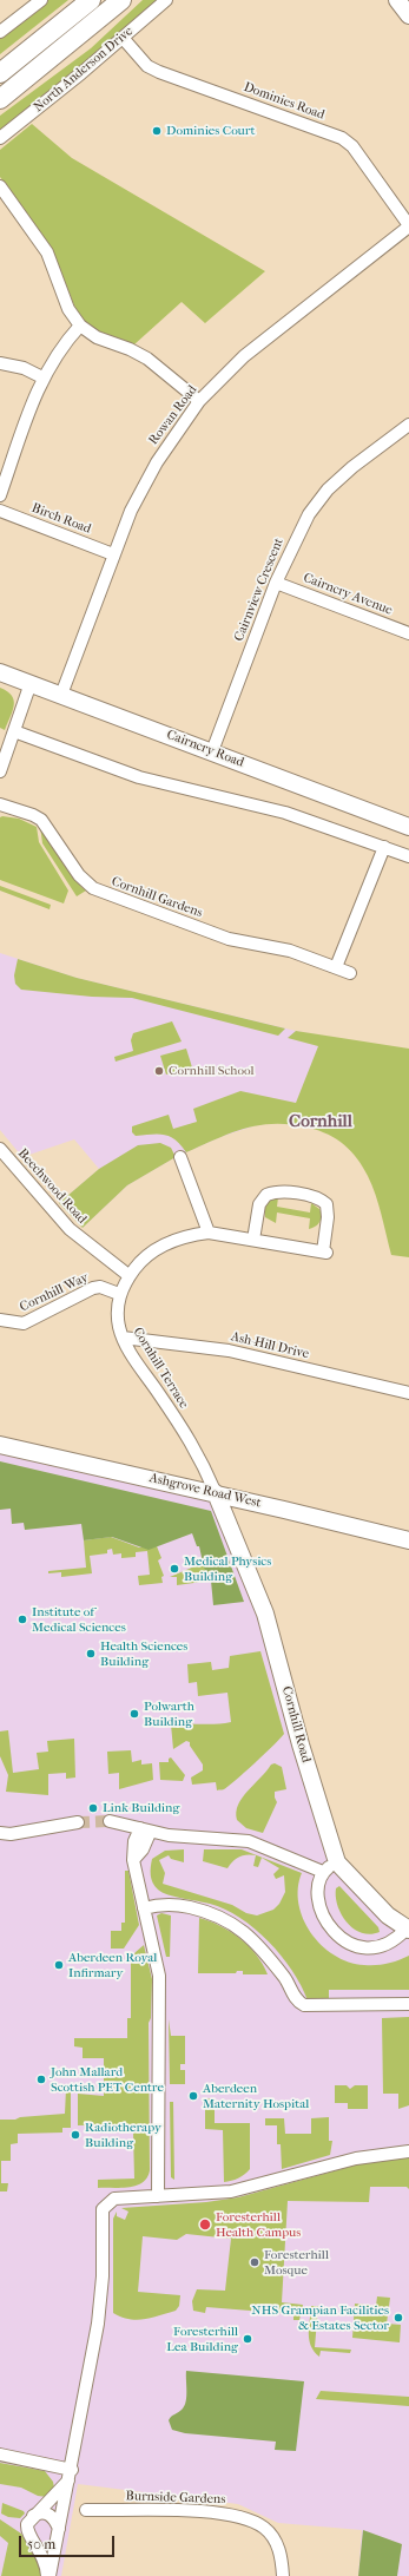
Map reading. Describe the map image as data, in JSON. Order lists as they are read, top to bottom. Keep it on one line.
{"streets":{"street":["North Anderson Drive","Dominies Road","Rowan Road","Birch Road","Cairnview Crescent","Cairncry Avenue","Cairncry Road","Cornhill Gardens","Beechwood Road","Cornhill Way","Ash-Hill Drive","Cornhill Terrace","Ashgrove Road West","Cornhill Road","Burnside Gardens"]},"crossings":[["North Anderson Drive","Dominies Road"],["Dominies Road","Rowan Road"],["Rowan Road","Birch Road"],["Rowan Road","Cairncry Road"],["Cairnview Crescent","Cairncry Avenue"],["Cairnview Crescent","Cairncry Road"],["Beechwood Road","Cornhill Terrace"],["Cornhill Way","Cornhill Terrace"],["Ash-Hill Drive","Cornhill Terrace"],["Cornhill Terrace","Ashgrove Road West"],["Cornhill Terrace","Cornhill Road"],["Ashgrove Road West","Cornhill Road"]],"districts":["Cornhill"],"places":["Dominies Court","Cornhill School","Medical Physics Building","Institute of Medical Sciences","Health Sciences Building","Polwarth Building","Link Building","Aberdeen Royal Infirmary","John Mallard Scottish PET Centre","Aberdeen Maternity Hospital","Radiotherapy Building","Foresterhill Health Campus","Foresterhill Mosque","NHS Grampian Facilities & Estates Sector","Foresterhill Lea Building"],"scale_bar":"50 m"}
